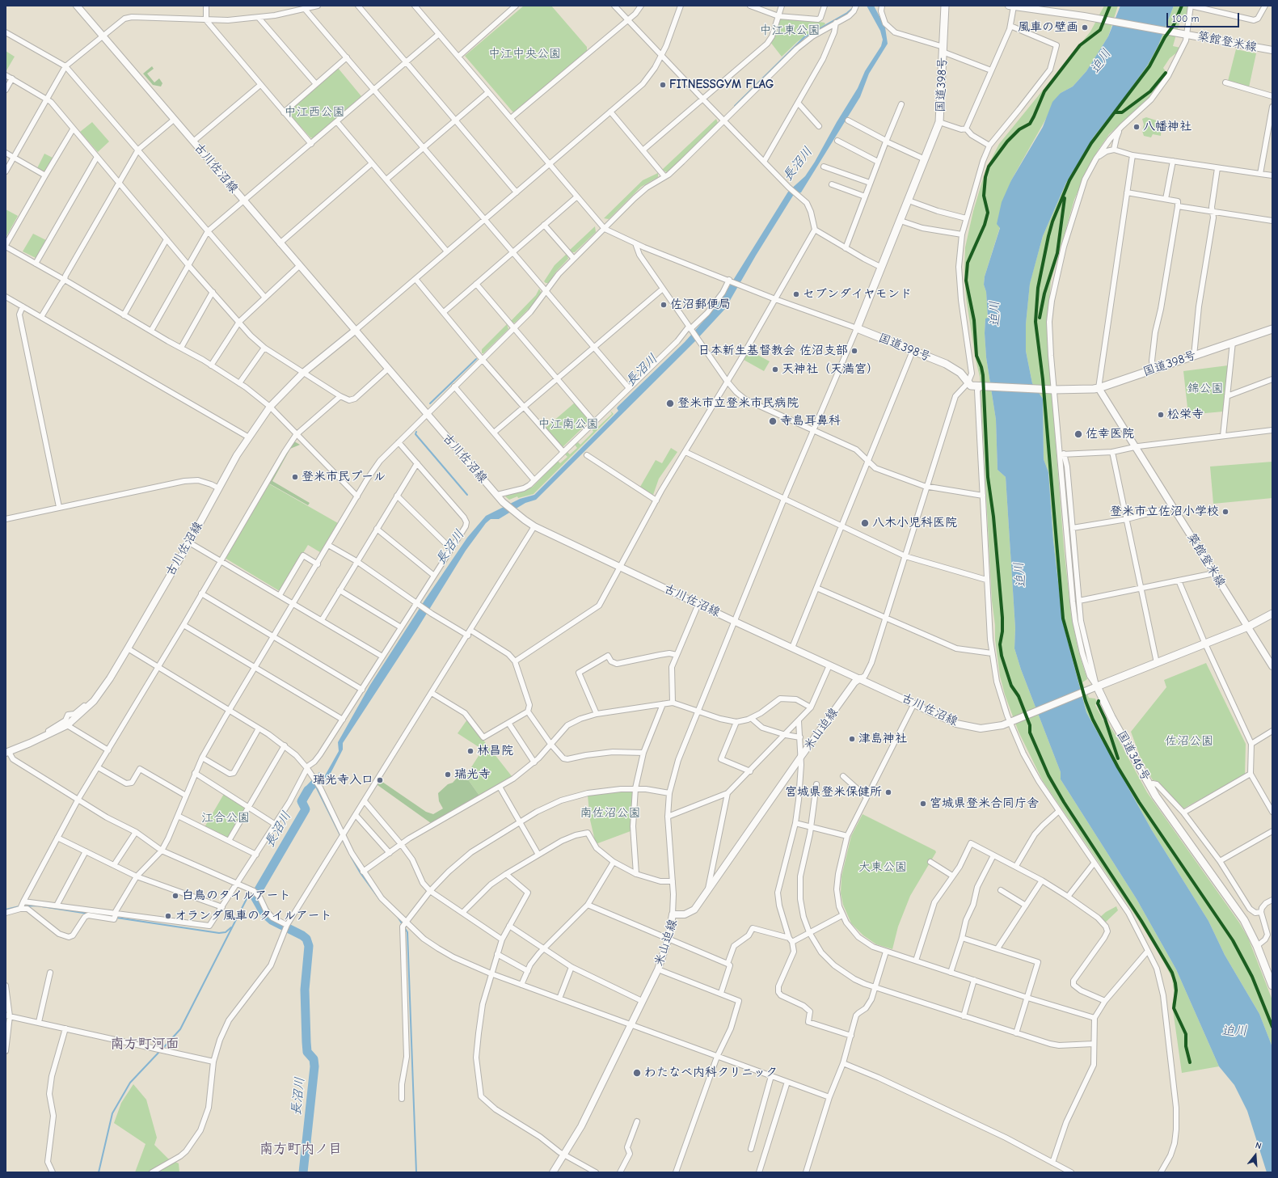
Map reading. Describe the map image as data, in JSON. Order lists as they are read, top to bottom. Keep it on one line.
{"streets":{"highway":["国道398号","国道346号"],"main road":["築館登米線","古川佐沼線","米山迫線"]},"crossings":[["築館登米線","国道398号"],["古川佐沼線","米山迫線"],["古川佐沼線","国道346号"]],"districts":["南方町河面","南方町内ノ目"],"water":["迫川","長沼川"],"parks":["中江東公園","中江中央公園","中江西公園","錦公園","中江南公園","佐沼公園","南佐沼公園","江合公園","大東公園"],"places":["風車の壁画","FITNESSGYM FLAG","八幡神社","セブンダイヤモンド","佐沼郵便局","日本新生基督教会 佐沼支部","天神社（天満宮）","登米市立登米市民病院","松栄寺","寺島耳鼻科","佐幸医院","登米市民プール","登米市立佐沼小学校","八木小児科医院","津島神社","林昌院","瑞光寺","瑞光寺入口","宮城県登米保健所","宮城県登米合同庁舎","白鳥のタイルアート","オランダ風車のタイルアート","わたなべ内科クリニック"],"scale_bar":"100 m","north":"top"}
